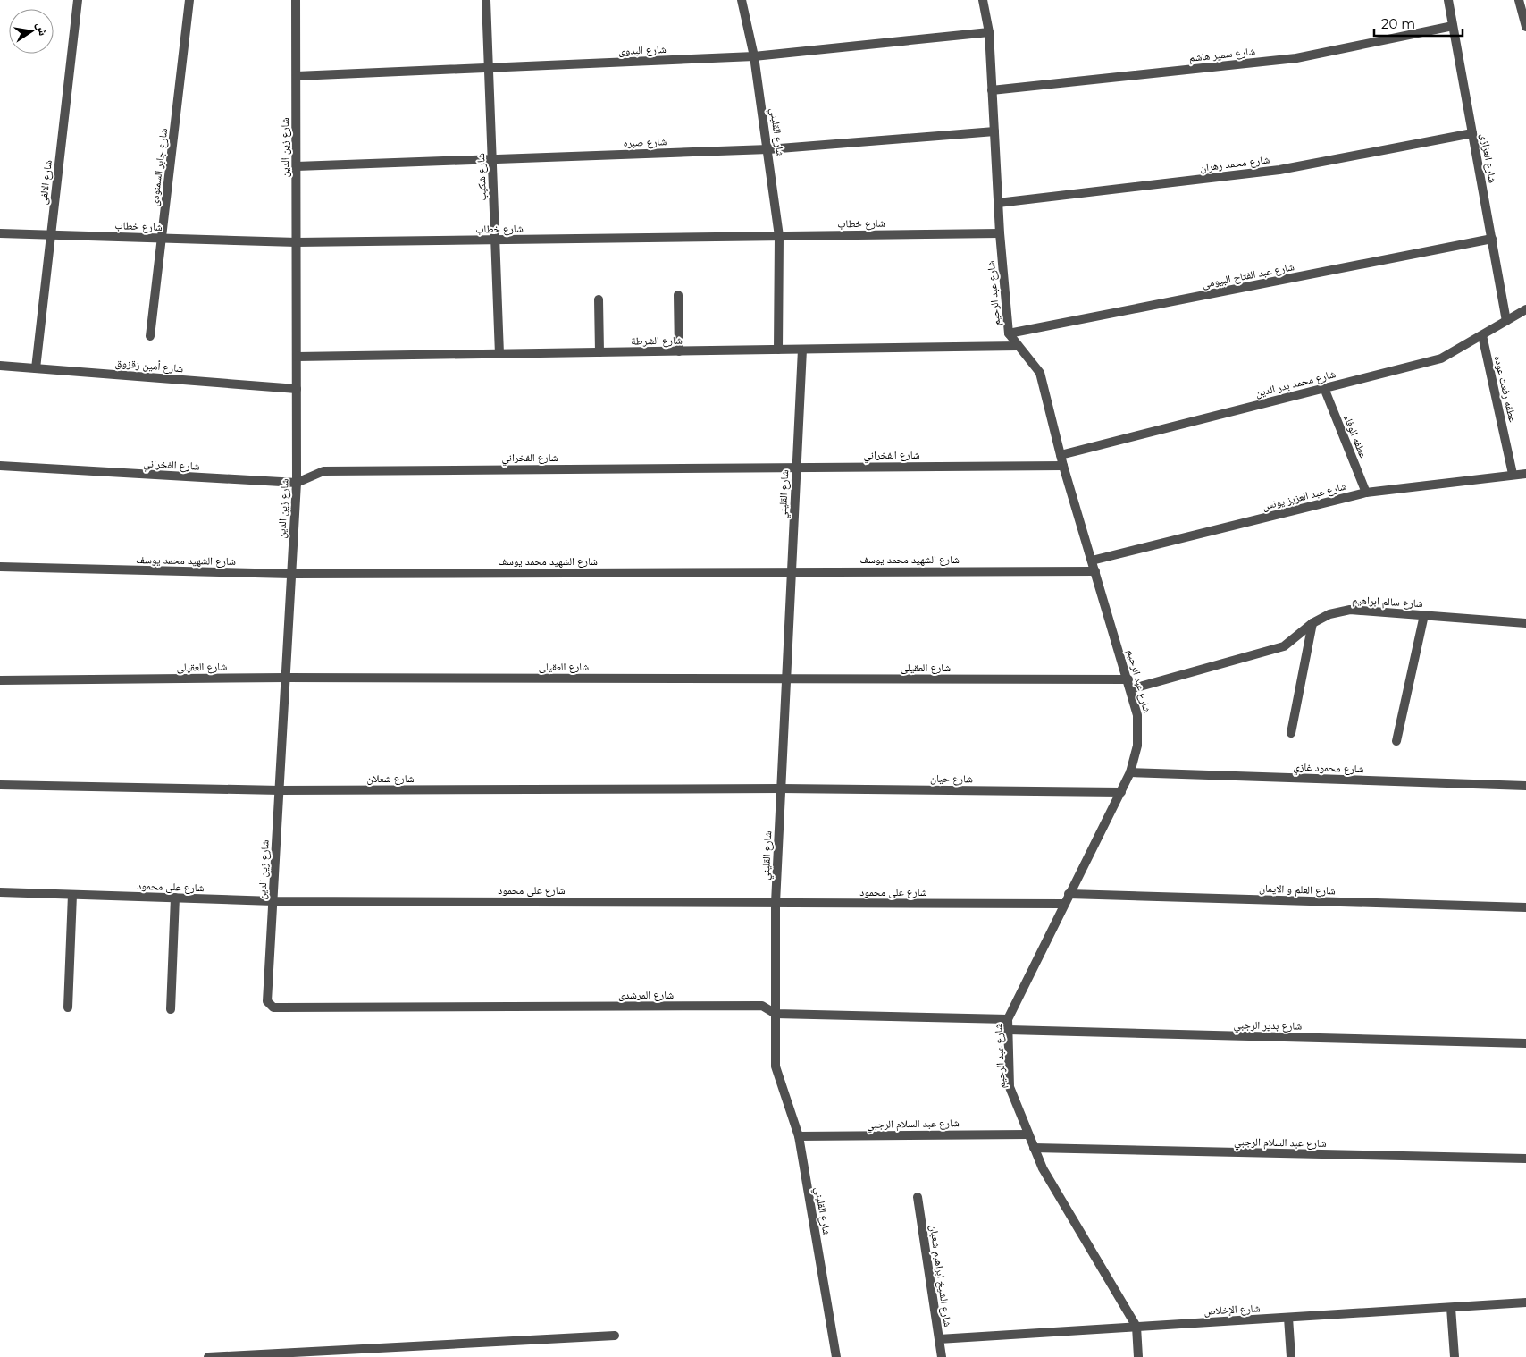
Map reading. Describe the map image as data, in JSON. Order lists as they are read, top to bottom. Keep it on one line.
{"streets":{"street":["شارع البدوى","شارع سمير هاشم","شارع القليني","شارع صبره","شارع زين الدين","شارع العزازى","شارع محمد زهران","شارع جابر السمنودى","شارع شكيب","شارع الالفى","شارع خطاب","شارع عبد الفتاح البيومى","شارع عبد الرحيم","شارع الشرطة","شارع أمين زقزوق","شارع محمد بدر الدين","عطفه رفعت عوده","عطفه الوفاء","شارع الفخراني","شارع عبد العزيز يونس","شارع الشهيد محمد يوسف","شارع سالم ابراهيم","شارع العقيلى","شارع محمود غازي","شارع شعلان","شارع حيان","شارع على محمود","شارع العلم و الايمان","شارع المرشدى","شارع بدير الرجبي","شارع عبد السلام الرجبي","شارع الشيخ ابراهيم شعبان","شارع الإخلاص"]},"crossings":[["شارع البدوى","شارع القليني"],["شارع البدوى","شارع زين الدين"],["شارع البدوى","شارع شكيب"],["شارع البدوى","شارع عبد الرحيم"],["شارع سمير هاشم","شارع العزازى"],["شارع سمير هاشم","شارع عبد الرحيم"],["شارع القليني","شارع صبره"],["شارع القليني","شارع خطاب"],["شارع القليني","شارع الشرطة"],["شارع القليني","شارع الفخراني"],["شارع القليني","شارع الشهيد محمد يوسف"],["شارع القليني","شارع العقيلى"],["شارع القليني","شارع شعلان"],["شارع القليني","شارع حيان"],["شارع القليني","شارع على محمود"],["شارع القليني","شارع المرشدى"],["شارع القليني","شارع عبد السلام الرجبي"],["شارع صبره","شارع زين الدين"],["شارع صبره","شارع شكيب"],["شارع صبره","شارع عبد الرحيم"],["شارع زين الدين","شارع خطاب"],["شارع زين الدين","شارع الشرطة"],["شارع زين الدين","شارع أمين زقزوق"],["شارع زين الدين","شارع الفخراني"],["شارع زين الدين","شارع الشهيد محمد يوسف"],["شارع زين الدين","شارع العقيلى"],["شارع زين الدين","شارع شعلان"],["شارع زين الدين","شارع على محمود"],["شارع زين الدين","شارع المرشدى"],["شارع العزازى","شارع محمد زهران"],["شارع العزازى","شارع عبد الفتاح البيومى"],["شارع العزازى","شارع محمد بدر الدين"],["شارع محمد زهران","شارع عبد الرحيم"],["شارع جابر السمنودى","شارع خطاب"],["شارع شكيب","شارع خطاب"],["شارع شكيب","شارع الشرطة"],["شارع الالفى","شارع خطاب"],["شارع الالفى","شارع أمين زقزوق"],["شارع خطاب","شارع عبد الرحيم"],["شارع عبد الفتاح البيومى","شارع عبد الرحيم"],["شارع عبد الرحيم","شارع الشرطة"],["شارع عبد الرحيم","شارع محمد بدر الدين"],["شارع عبد الرحيم","شارع الفخراني"],["شارع عبد الرحيم","شارع عبد العزيز يونس"],["شارع عبد الرحيم","شارع الشهيد محمد يوسف"],["شارع عبد الرحيم","شارع سالم ابراهيم"],["شارع عبد الرحيم","شارع العقيلى"],["شارع عبد الرحيم","شارع محمود غازي"],["شارع عبد الرحيم","شارع حيان"],["شارع عبد الرحيم","شارع على محمود"],["شارع عبد الرحيم","شارع العلم و الايمان"],["شارع عبد الرحيم","شارع المرشدى"],["شارع عبد الرحيم","شارع بدير الرجبي"],["شارع عبد الرحيم","شارع عبد السلام الرجبي"],["شارع عبد الرحيم","شارع الإخلاص"],["شارع محمد بدر الدين","عطفه رفعت عوده"],["شارع محمد بدر الدين","عطفه الوفاء"],["عطفه رفعت عوده","شارع عبد العزيز يونس"],["عطفه الوفاء","شارع عبد العزيز يونس"],["شارع شعلان","شارع حيان"],["شارع الشيخ ابراهيم شعبان","شارع الإخلاص"]],"scale_bar":"20 m","north":"right"}
